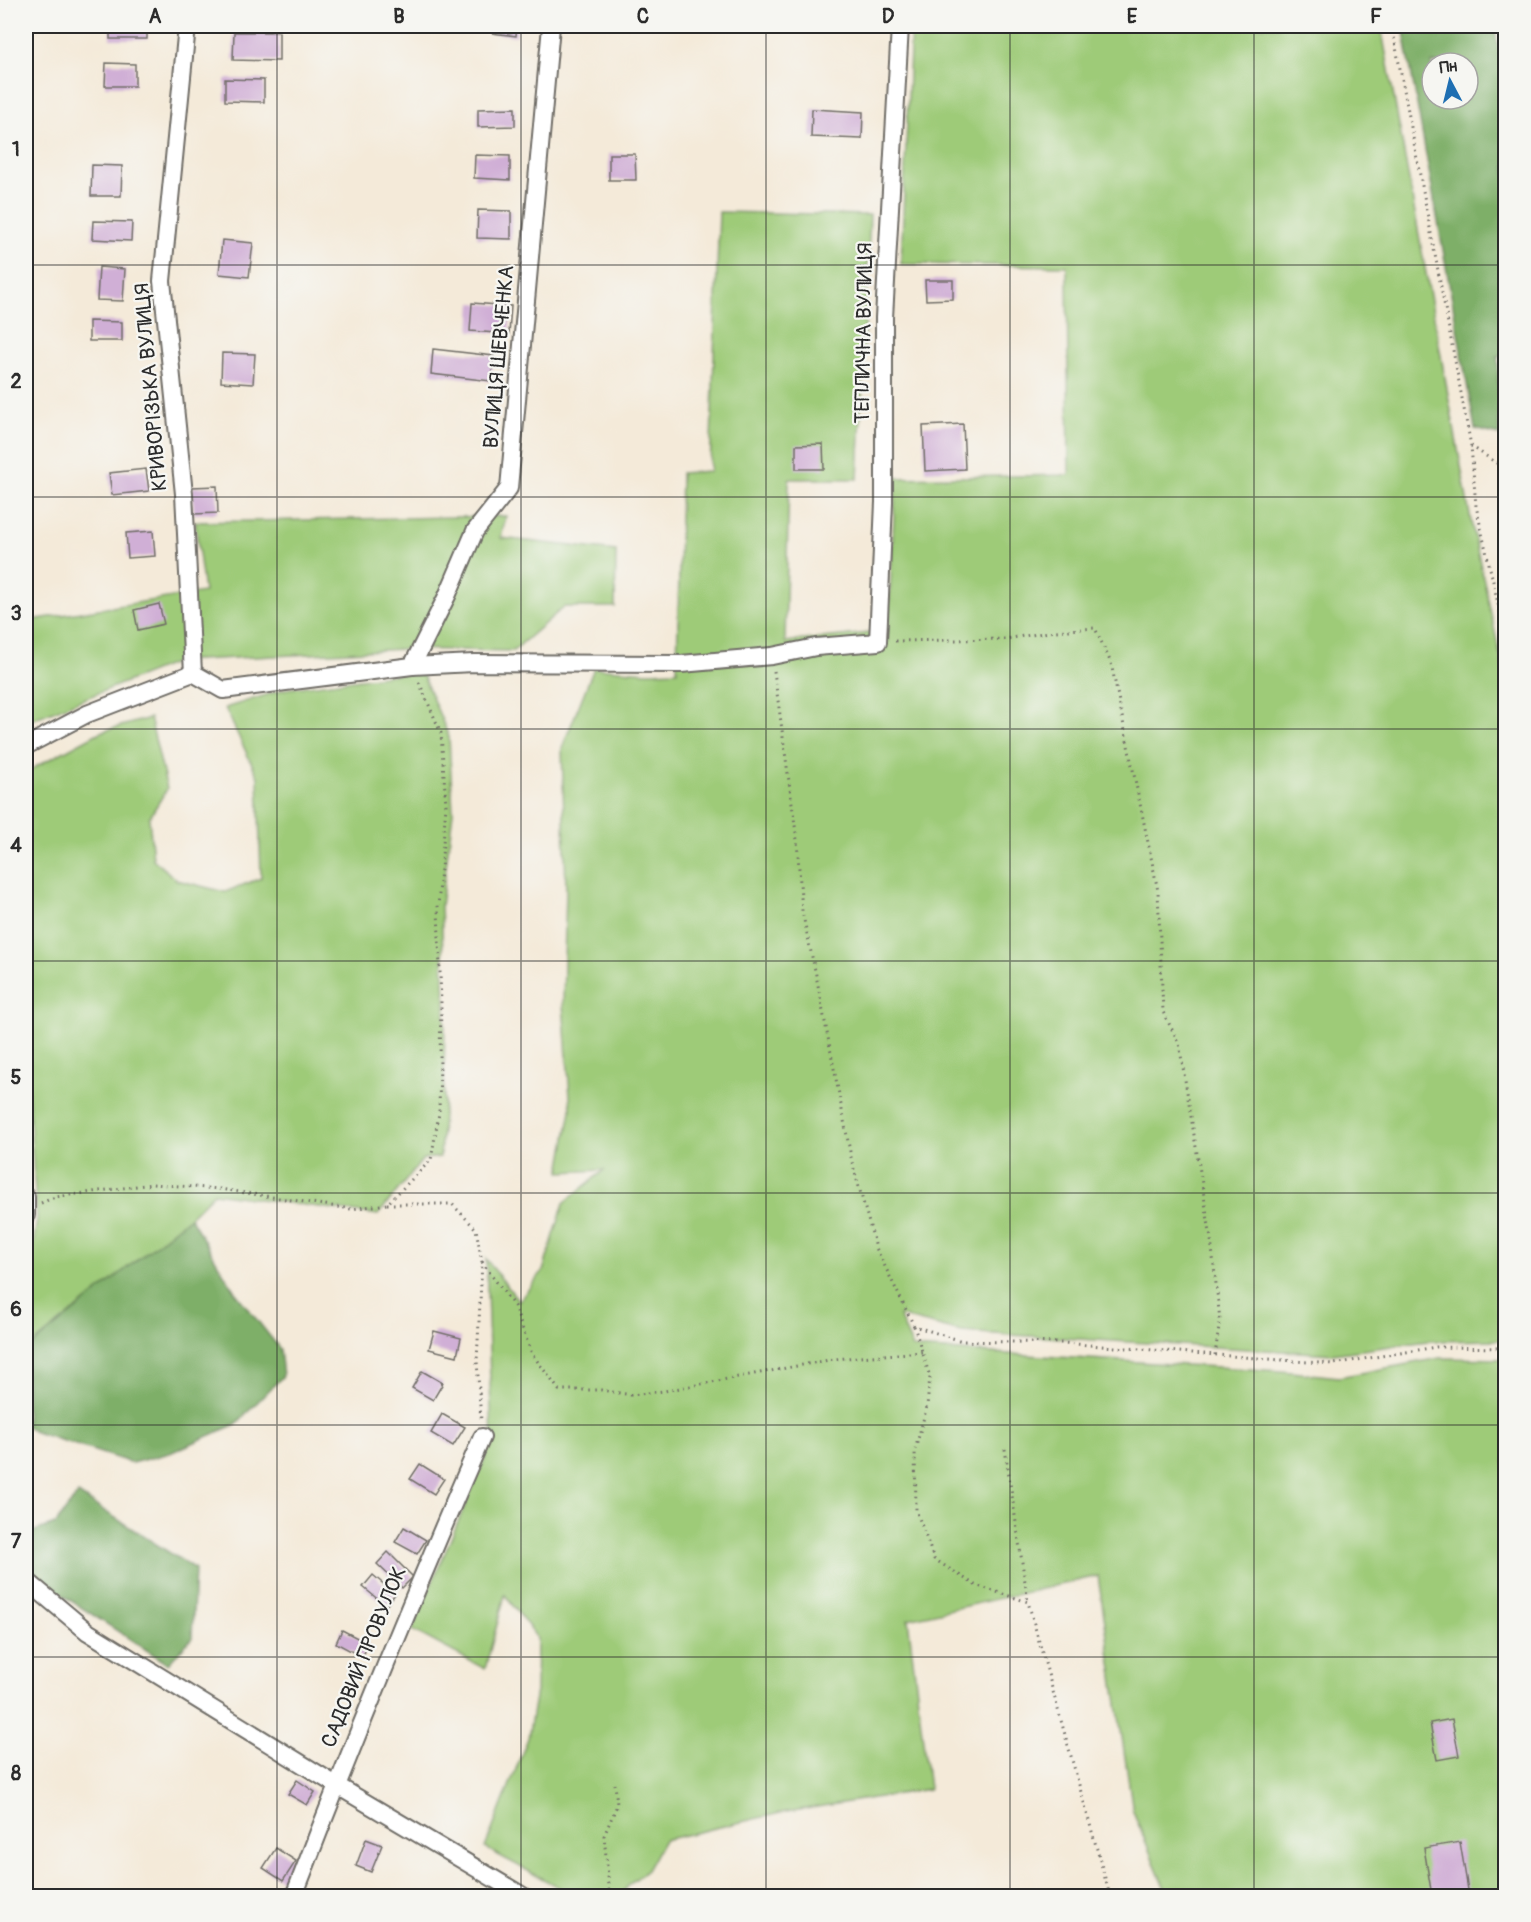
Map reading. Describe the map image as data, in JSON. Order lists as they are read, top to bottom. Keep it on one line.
{"streets":{"street":["ТЕПЛИЧНА ВУЛИЦЯ","ВУЛИЦЯ ШЕВЧЕНКА","КРИВОРІЗЬКА ВУЛИЦЯ","САДОВИЙ ПРОВУЛОК"]},"north":"top","grid":{"columns":["A","B","C","D","E","F"],"rows":["1","2","3","4","5","6","7","8"]}}
